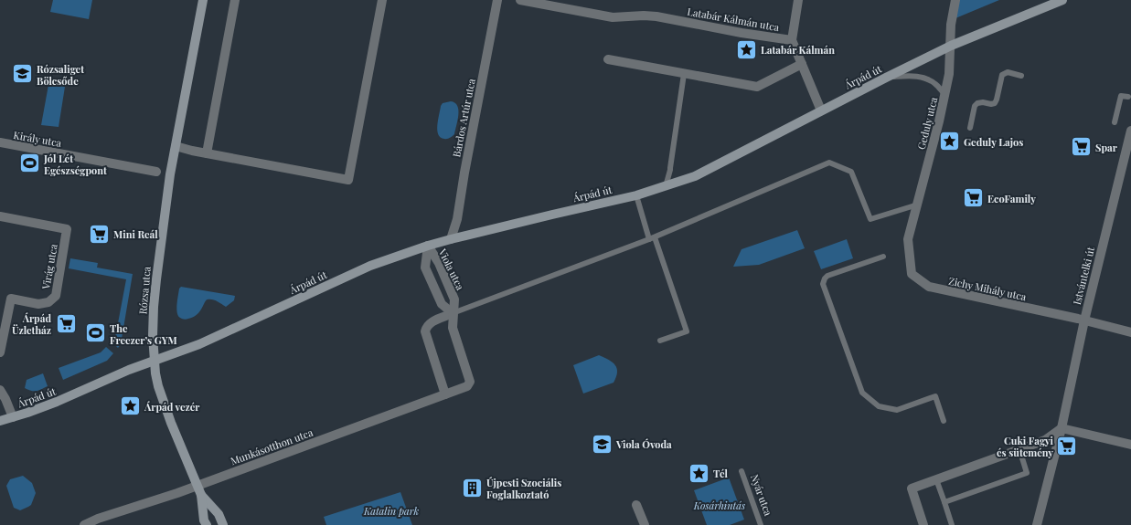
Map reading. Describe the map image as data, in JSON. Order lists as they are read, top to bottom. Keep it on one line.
{"streets":{"main road":["Árpád út","Rózsa utca"],"street":["Latabár Kálmán utca","Bárdos Artúr utca","Geduly utca","Király utca","Virág utca","Viola utca","Istvántelki út","Zichy Mihály utca","Munkásotthon utca"],"lane":["Nyár utca"]},"crossings":[["Árpád út","Bárdos Artúr utca"],["Árpád út","Geduly utca"],["Árpád út","Viola utca"],["Árpád út","Rózsa utca"],["Geduly utca","Zichy Mihály utca"],["Viola utca","Munkásotthon utca"],["Istvántelki út","Zichy Mihály utca"],["Rózsa utca","Munkásotthon utca"]],"parks":["Kosárhintás","Katalin park"],"places":{"place":["Latabár Kálmán","Geduly Lajos","Árpád vezér","Tél"],"school or university":["Rózsaliget Bölcsőde","Viola Óvoda"],"supermarket":["Spar","EcoFamily","Mini Reál","Árpád Üzletház","Cuki Fagyi és sütemény"],"sports":["Jól Lét Egészségpont","The Freezer’s GYM"],"building":["Újpesti Szociális Foglalkoztató"]}}
